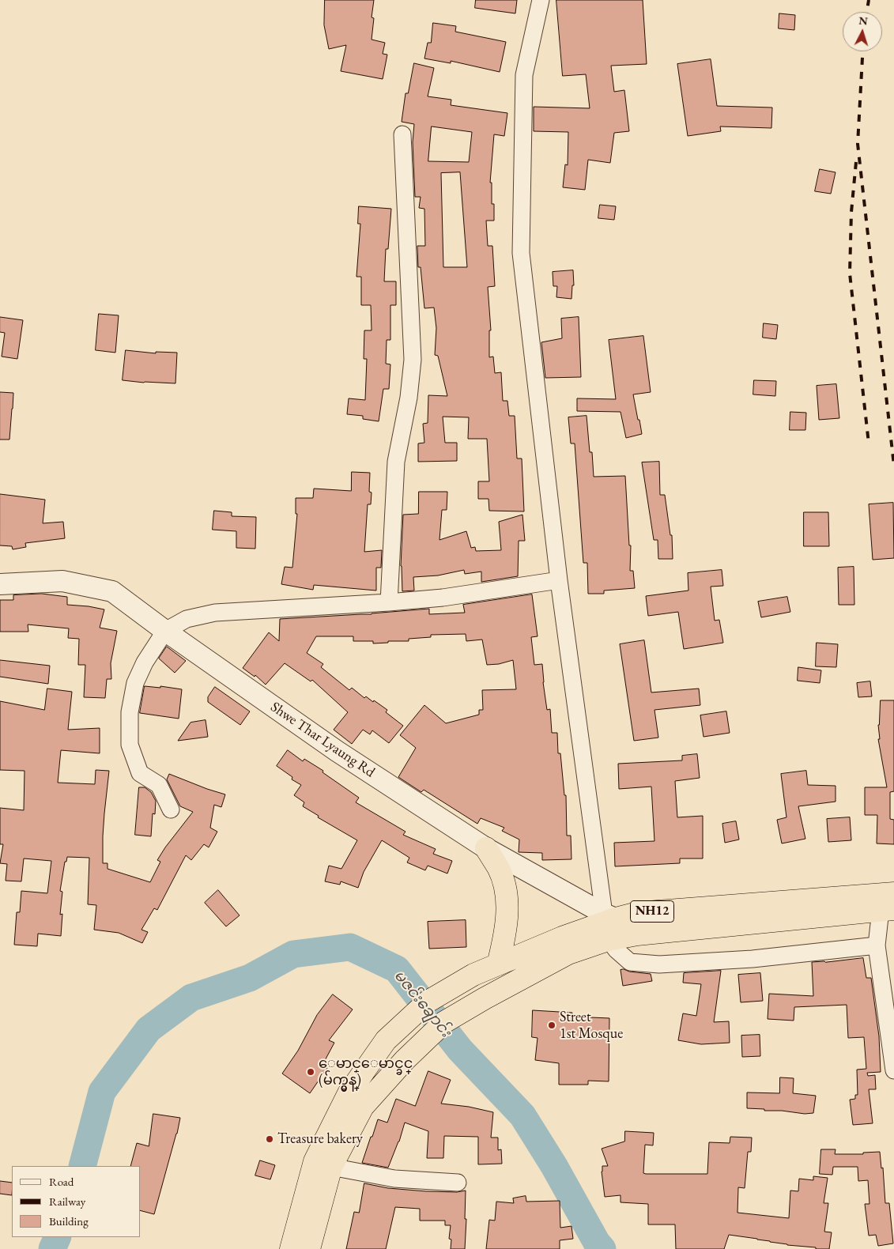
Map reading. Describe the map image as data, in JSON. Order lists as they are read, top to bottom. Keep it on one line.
{"streets":{"highway":["NH12"],"street":["Shwe Thar Lyaung Rd"]},"crossings":[["Shwe Thar Lyaung Rd","NH12"]],"water":["မဇင်းချောင်း"],"places":["Street 1st Mosque","ေမာင္ေမာင္ခင္ (မ်က္မွန္)","Treasure bakery"],"legend":["Road","Railway","Building"],"north":"top"}
